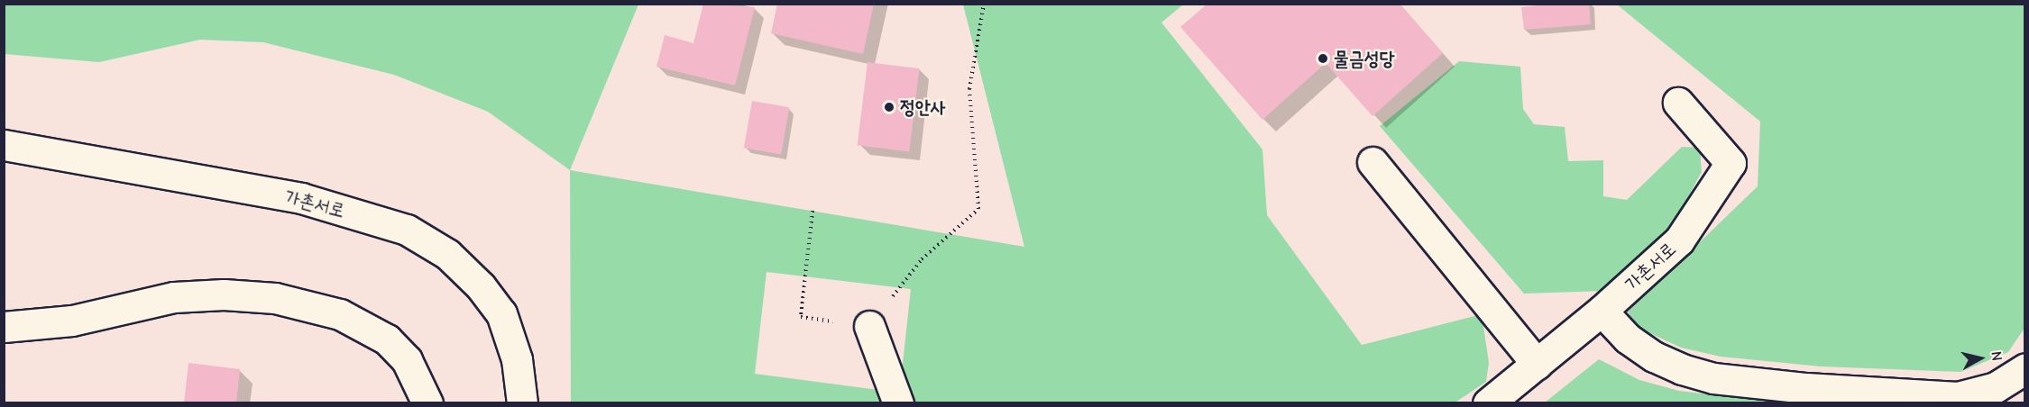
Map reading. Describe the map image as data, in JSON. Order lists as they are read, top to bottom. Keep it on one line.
{"streets":{"street":["가촌서로"]},"places":["물금성당","정안사"],"north":"right"}
